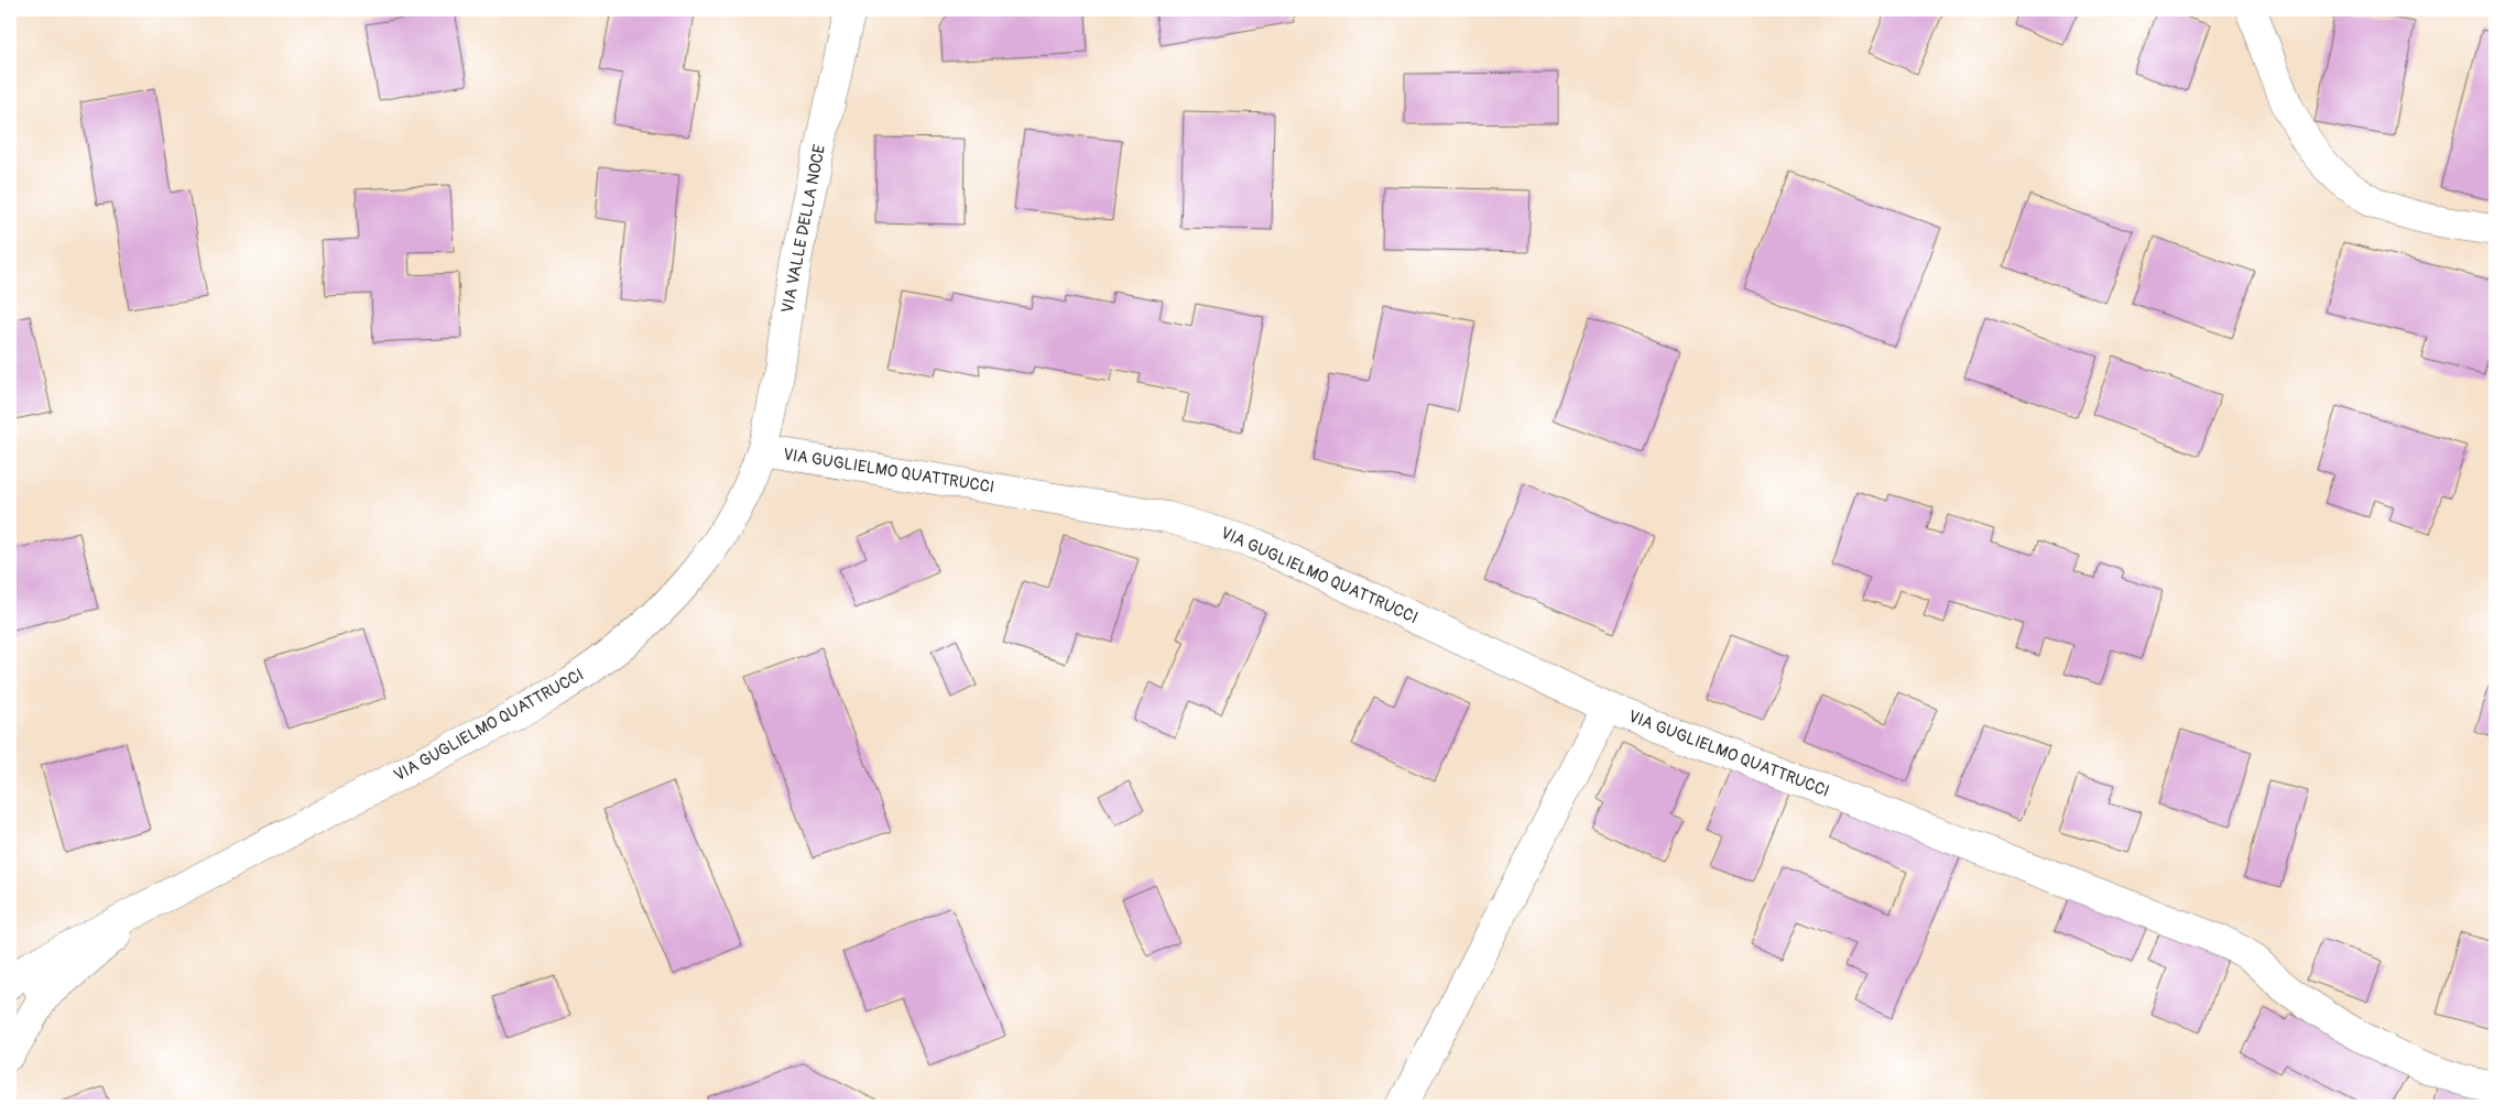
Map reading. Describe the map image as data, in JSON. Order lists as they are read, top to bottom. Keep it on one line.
{"streets":{"street":["VIA VALLE DELLA NOCE","VIA GUGLIELMO QUATTRUCCI"]},"crossings":[["VIA VALLE DELLA NOCE","VIA GUGLIELMO QUATTRUCCI"]]}
